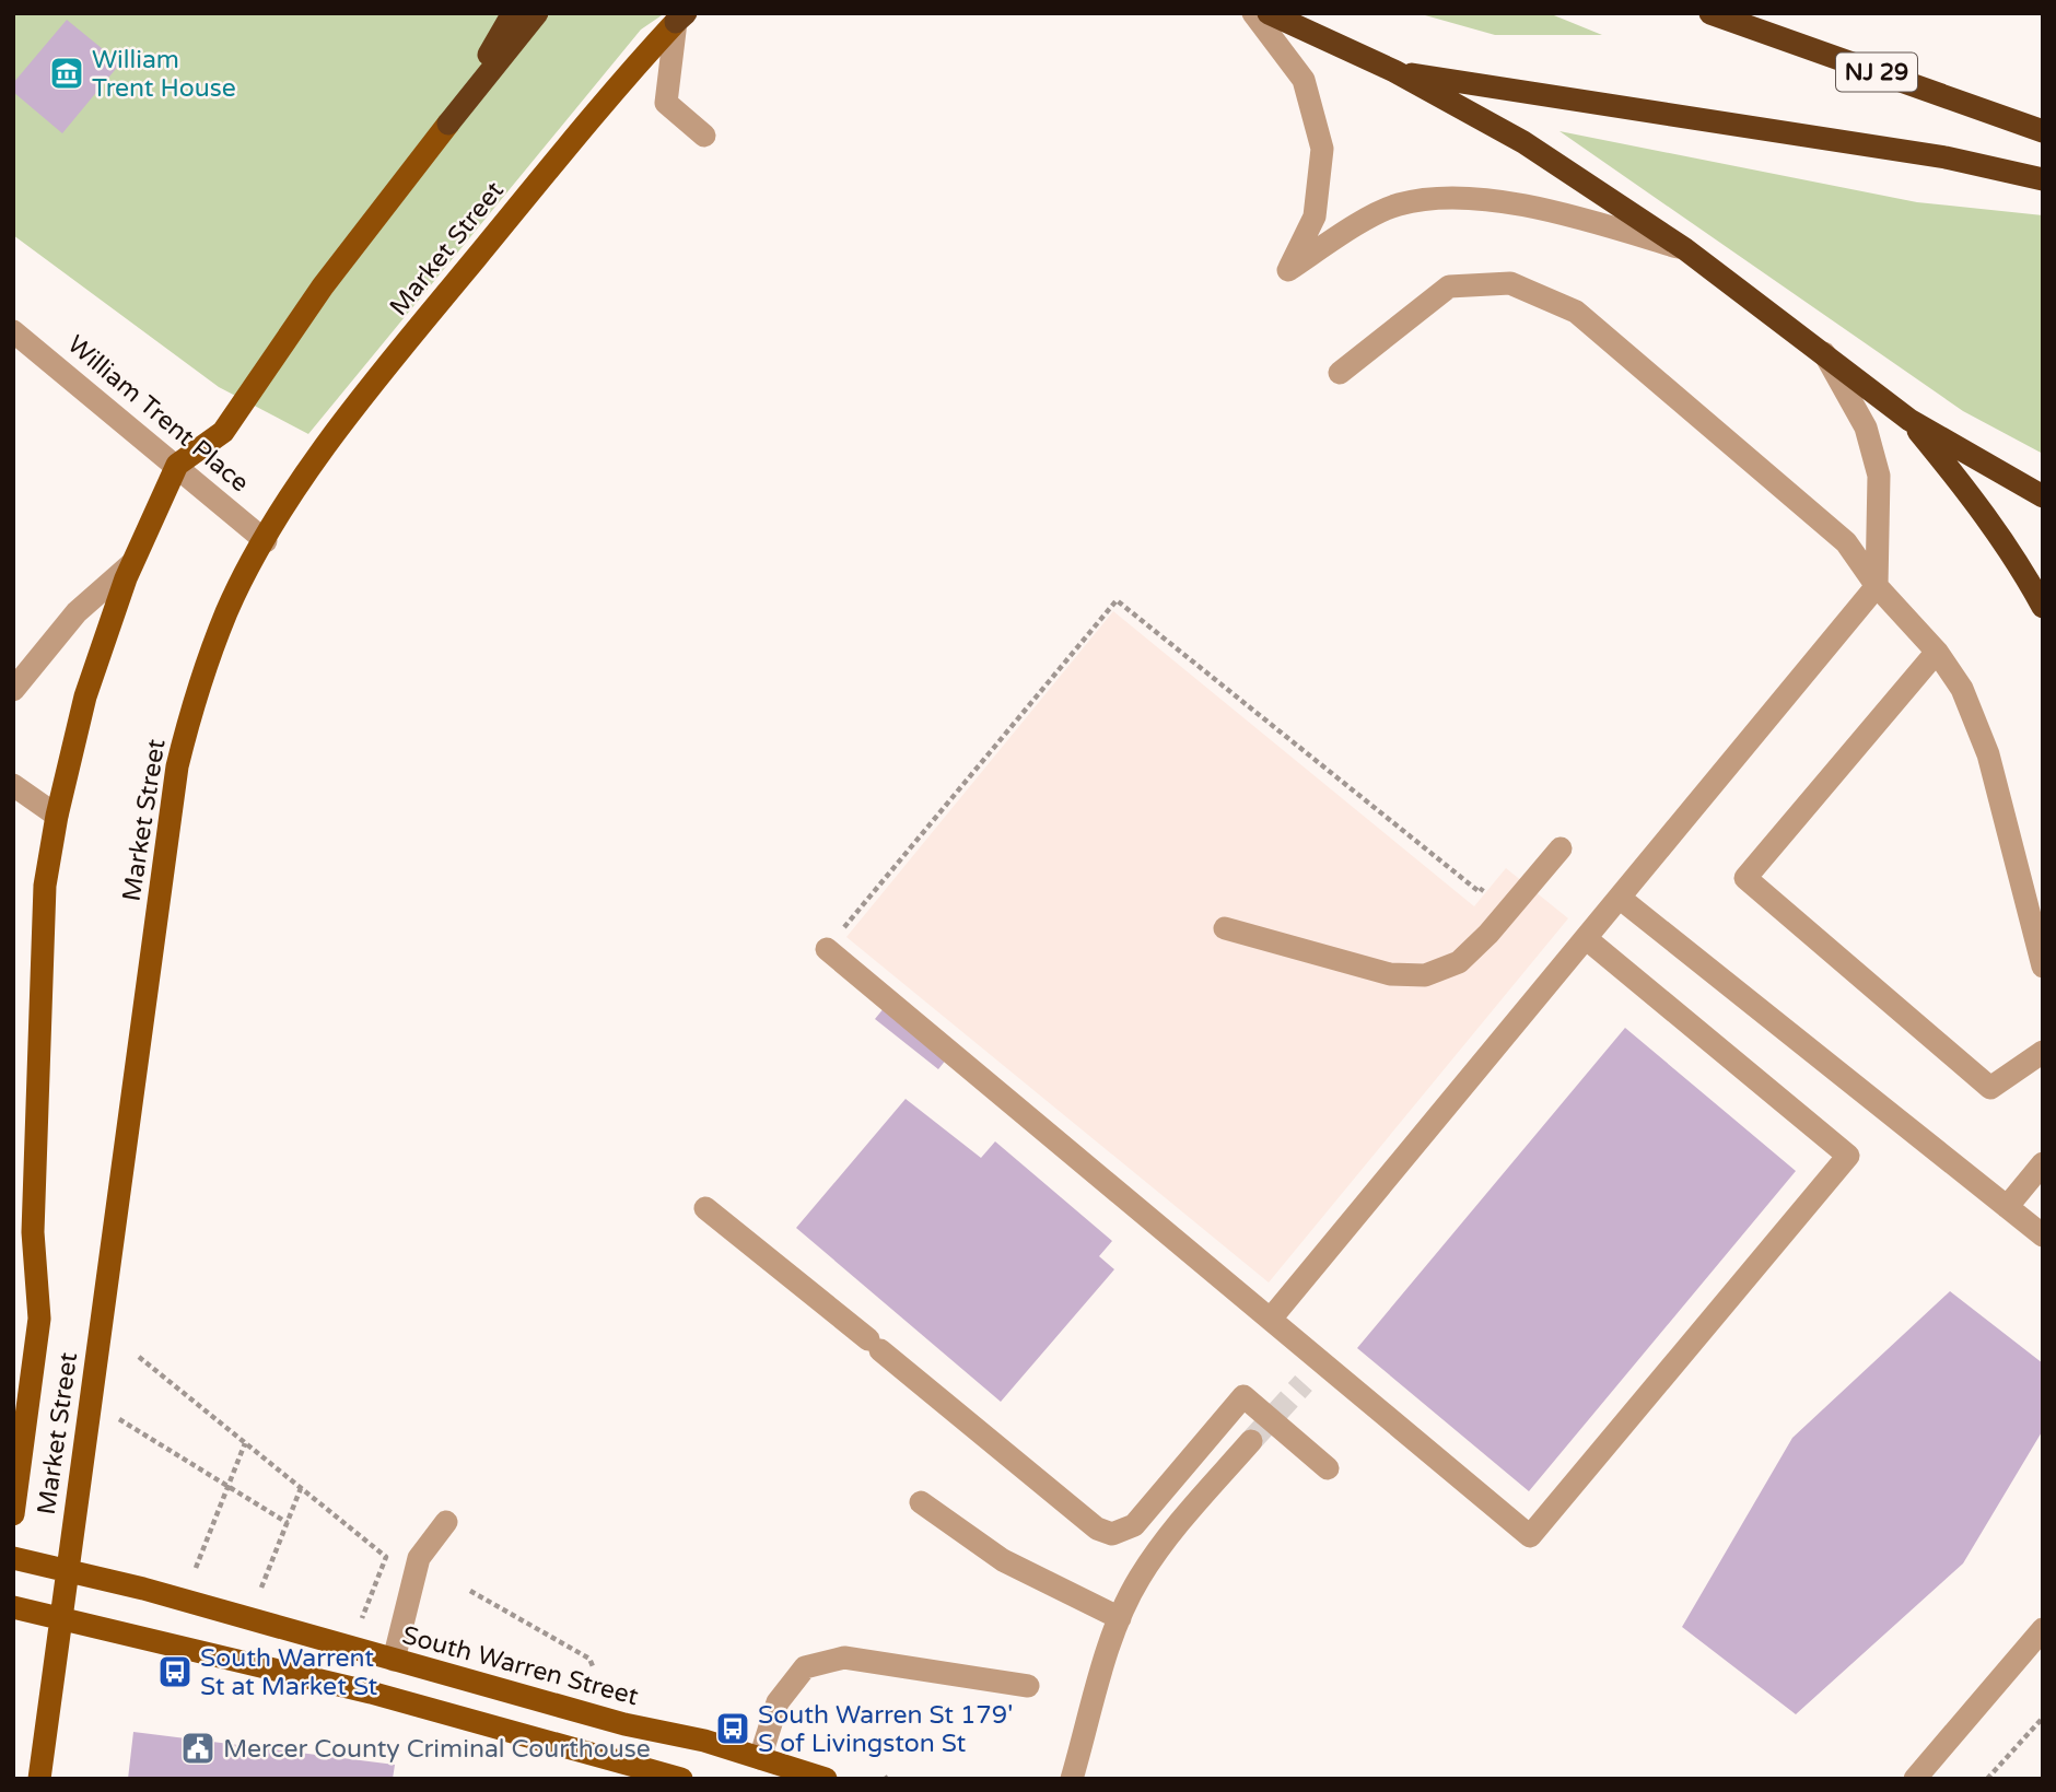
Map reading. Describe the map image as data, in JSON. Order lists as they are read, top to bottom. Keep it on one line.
{"streets":{"highway":["NJ 29"],"main road":["Market Street","South Warren Street"],"street":["William Trent Place"]},"crossings":[["Market Street","William Trent Place"],["Market Street","South Warren Street"]],"places":{"museum":["William Trent House"],"bus stop":["South Warrent St at Market St","South Warren St 179' S of Livingston St"],"public building":["Mercer County Criminal Courthouse"]}}
